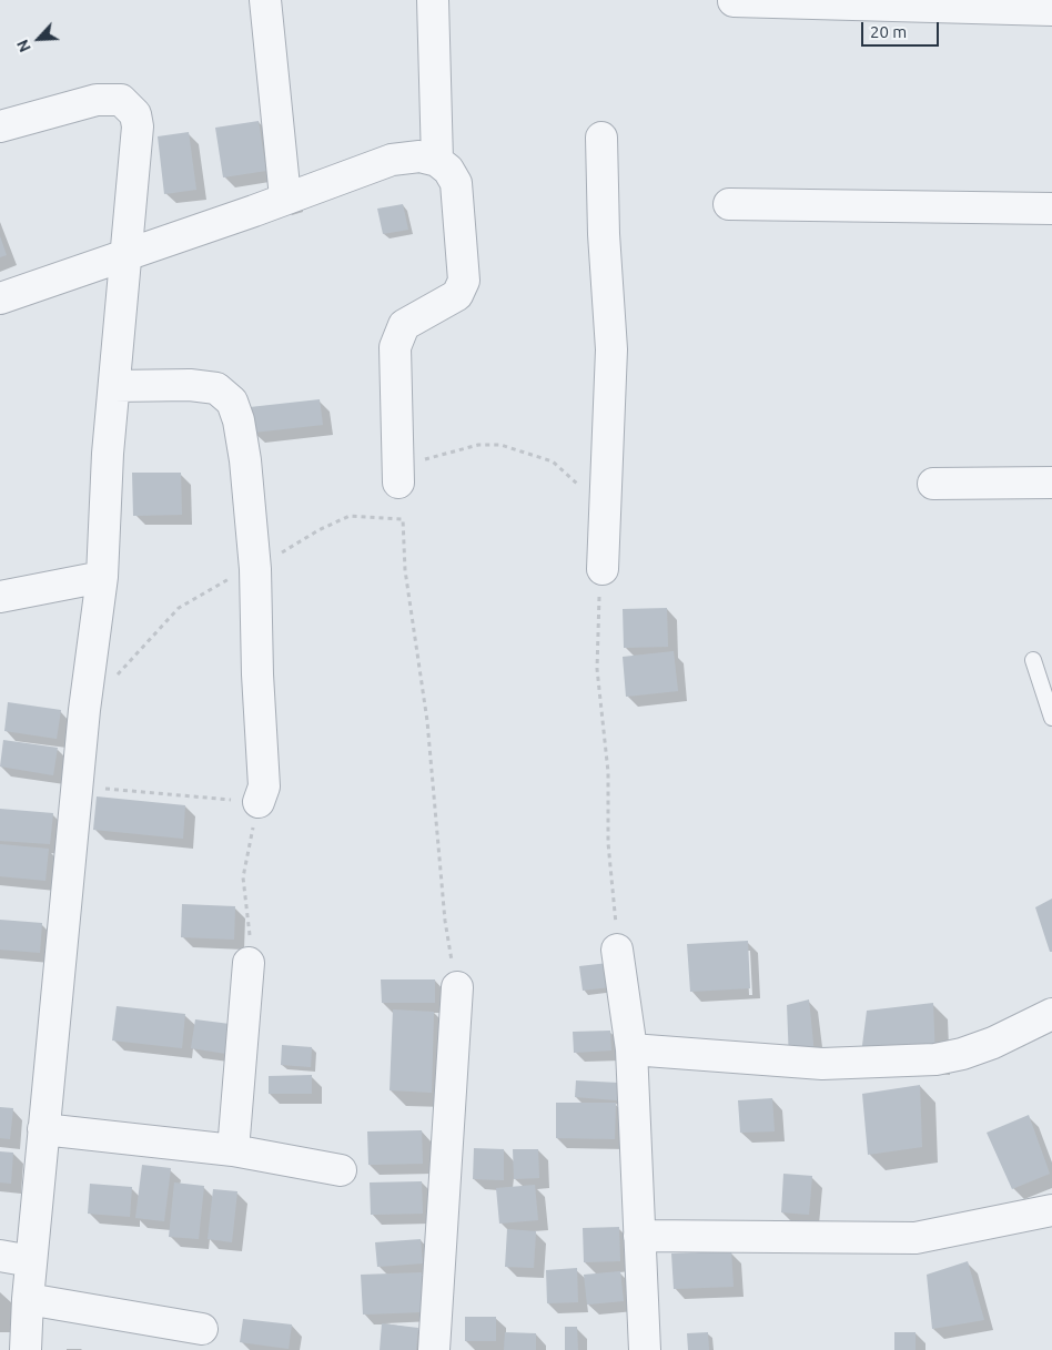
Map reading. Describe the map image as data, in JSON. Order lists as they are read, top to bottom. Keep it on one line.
{"scale_bar":"20 m","north":"bottom left"}
